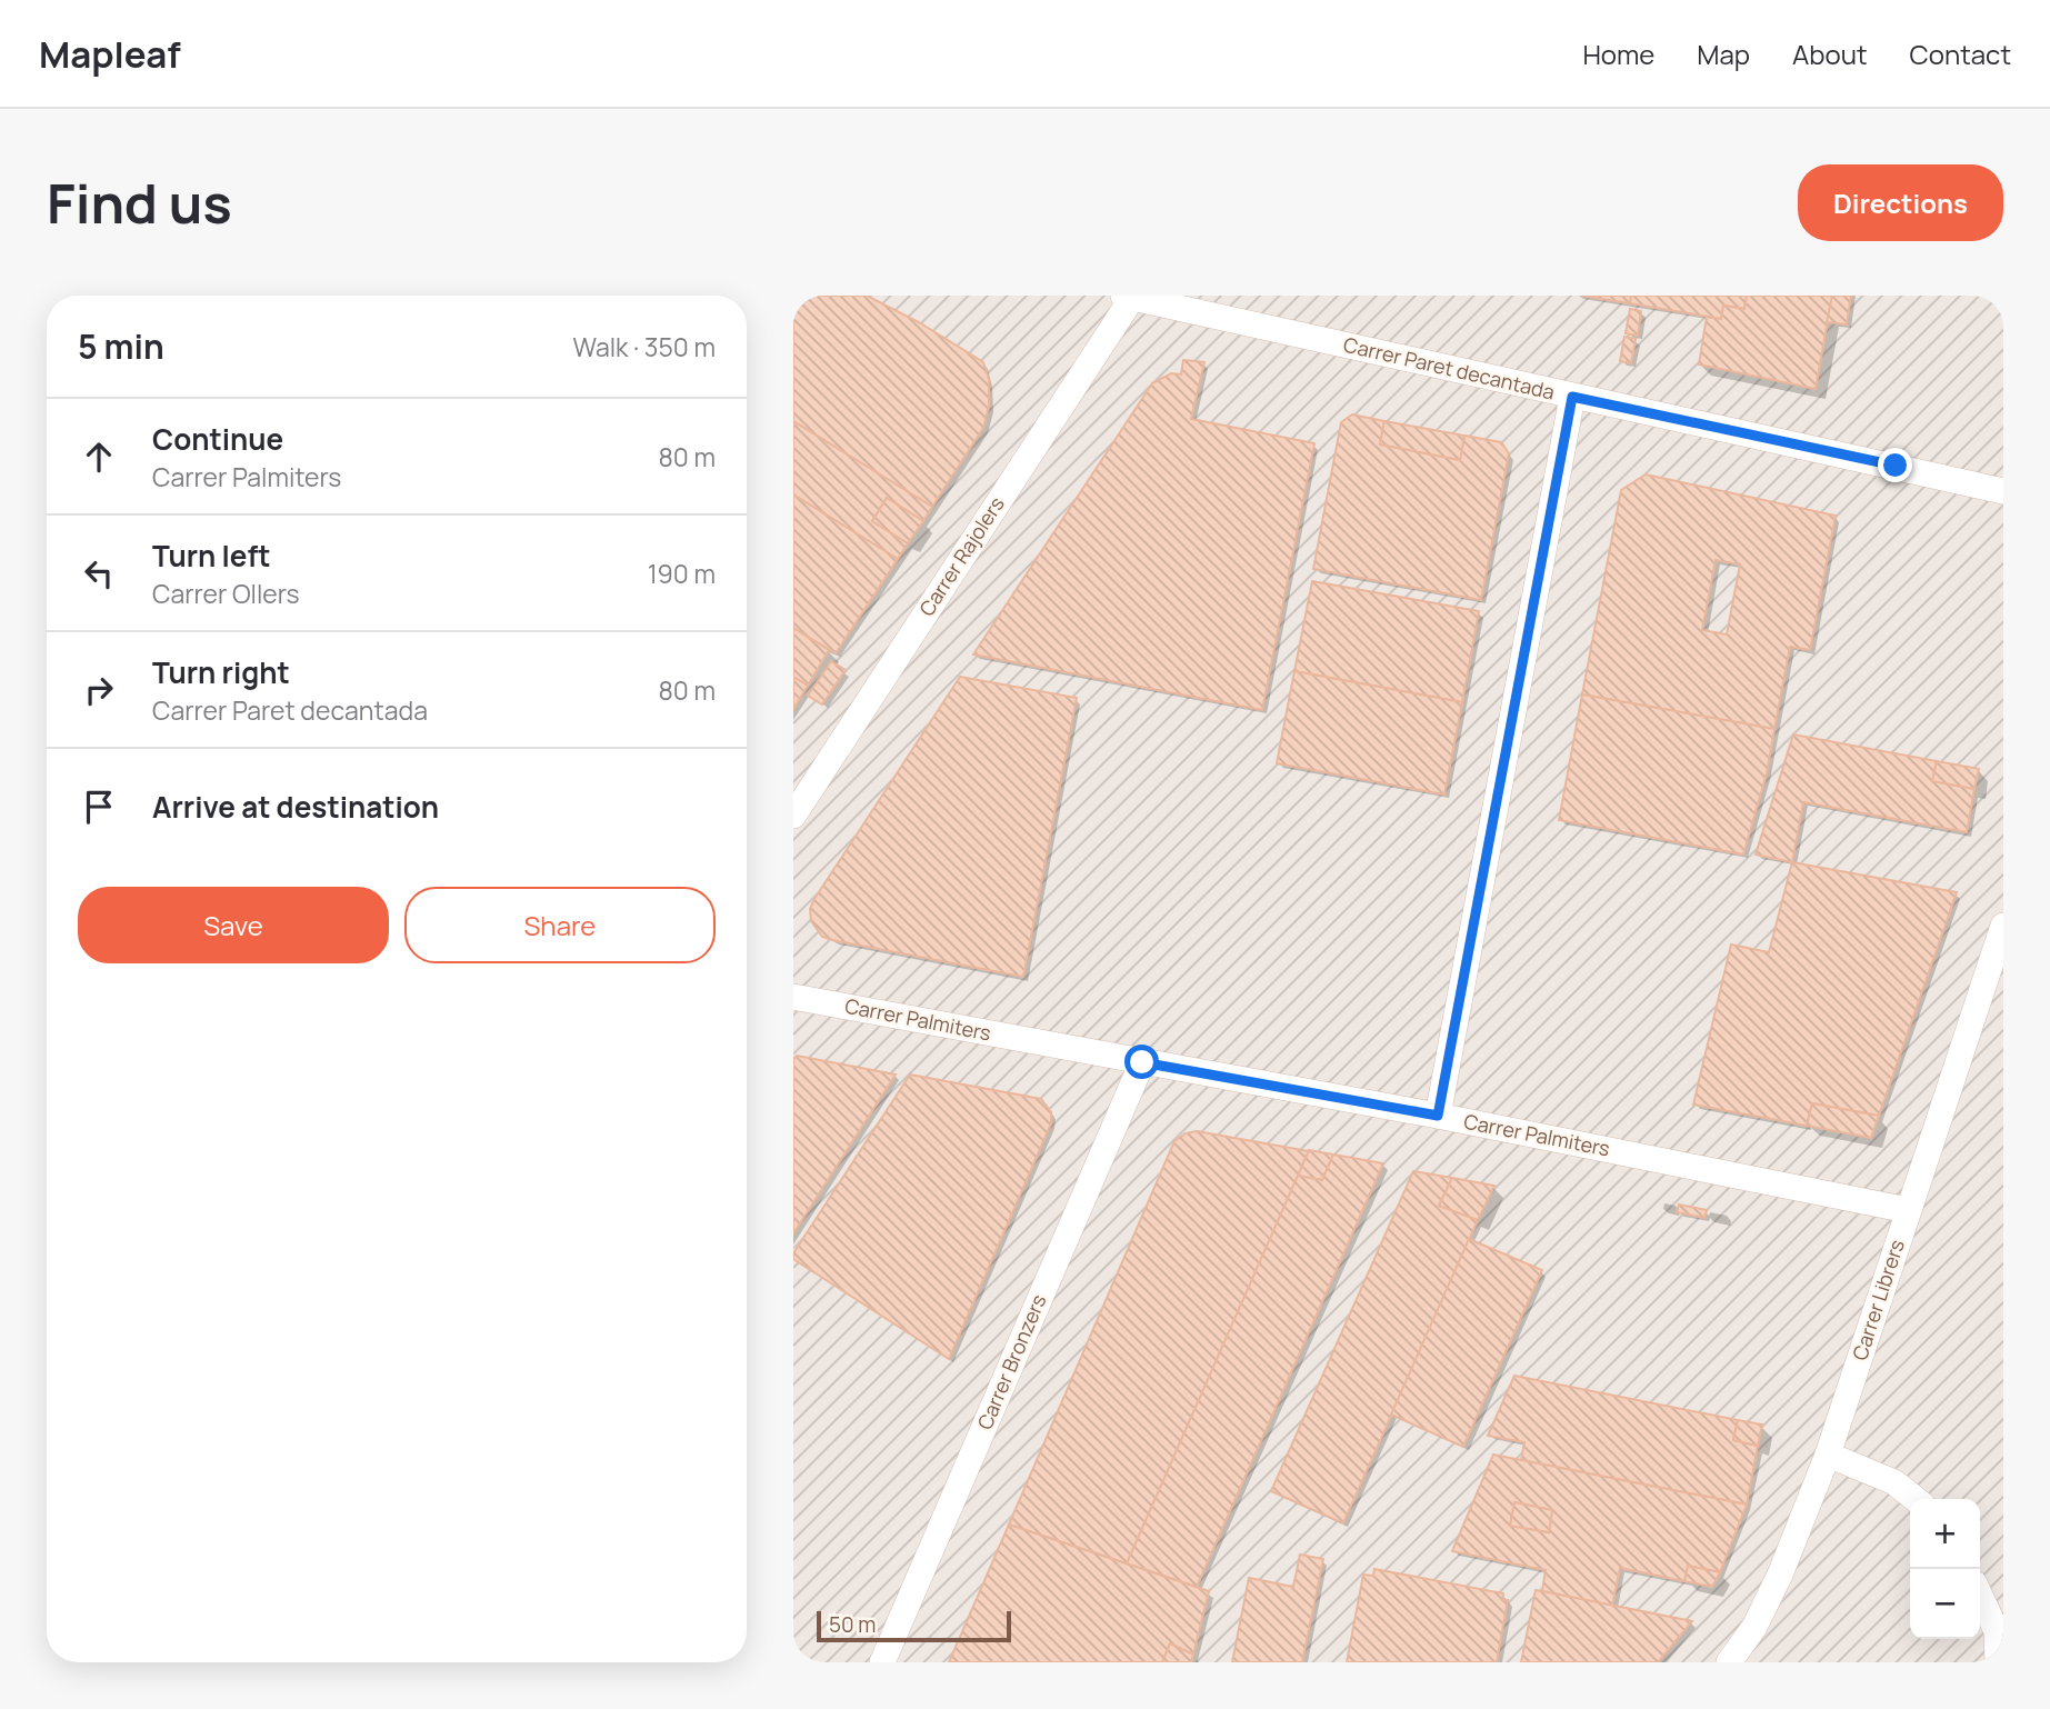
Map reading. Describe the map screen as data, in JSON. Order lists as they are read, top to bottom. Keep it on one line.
{"streets":{"street":["Carrer Paret decantada","Carrer Rajolers","Carrer Palmiters","Carrer Librers","Carrer Bronzers"]},"crossings":[["Carrer Paret decantada","Carrer Rajolers"],["Carrer Palmiters","Carrer Librers"],["Carrer Palmiters","Carrer Bronzers"]],"scale_bar":"50 m","page":{"header":"Mapleaf","nav":["Home","Map","About","Contact"],"buttons":["Directions",["Save","Share"]],"title":"Find us","heading":["5 min","Walk · 350 m"],"list":[["Continue","Carrer Palmiters","80 m"],["Turn left","Carrer Ollers","190 m"],["Turn right","Carrer Paret decantada","80 m"],"Arrive at destination"],"map_buttons":["+","−"],"scale":"50 m"}}
